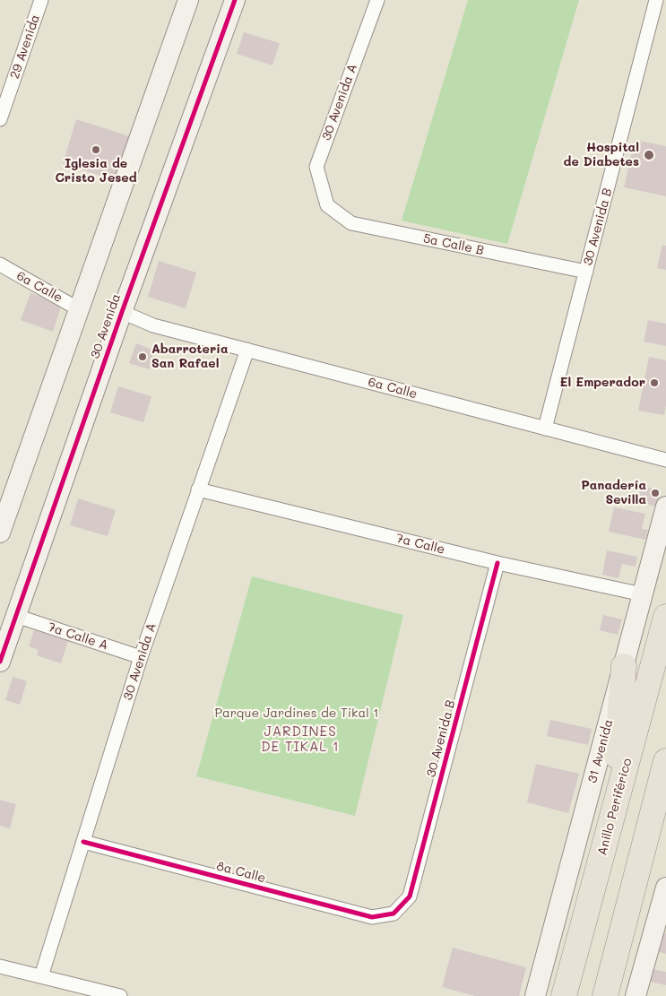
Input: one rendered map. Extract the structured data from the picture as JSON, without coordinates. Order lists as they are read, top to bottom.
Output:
{
  "streets": {
    "highway": ["Anillo Periférico"],
    "street": [
      "29 Avenida",
      "30 Avenida A",
      "30 Avenida B",
      "5a Calle B",
      "6a Calle",
      "30 Avenida",
      "7a Calle",
      "7a Calle A",
      "31 Avenida",
      "8a Calle"
    ]
  },
  "crossings": [
    ["30 Avenida A", "5a Calle B"],
    ["30 Avenida A", "6a Calle"],
    ["30 Avenida A", "7a Calle"],
    ["30 Avenida A", "7a Calle A"],
    ["30 Avenida A", "8a Calle"],
    ["30 Avenida B", "5a Calle B"],
    ["30 Avenida B", "6a Calle"],
    ["30 Avenida B", "7a Calle"],
    ["30 Avenida B", "8a Calle"],
    ["6a Calle", "30 Avenida"],
    ["30 Avenida", "7a Calle A"],
    ["7a Calle", "31 Avenida"]
  ],
  "districts": ["JARDINES DE TIKAL 1"],
  "parks": ["Parque Jardines de Tikal 1"],
  "places": [
    "Iglesia de Cristo Jesed",
    "Hospital de Diabetes",
    "Abarroteria San Rafael",
    "El Emperador",
    "Panadería Sevilla"
  ]
}
